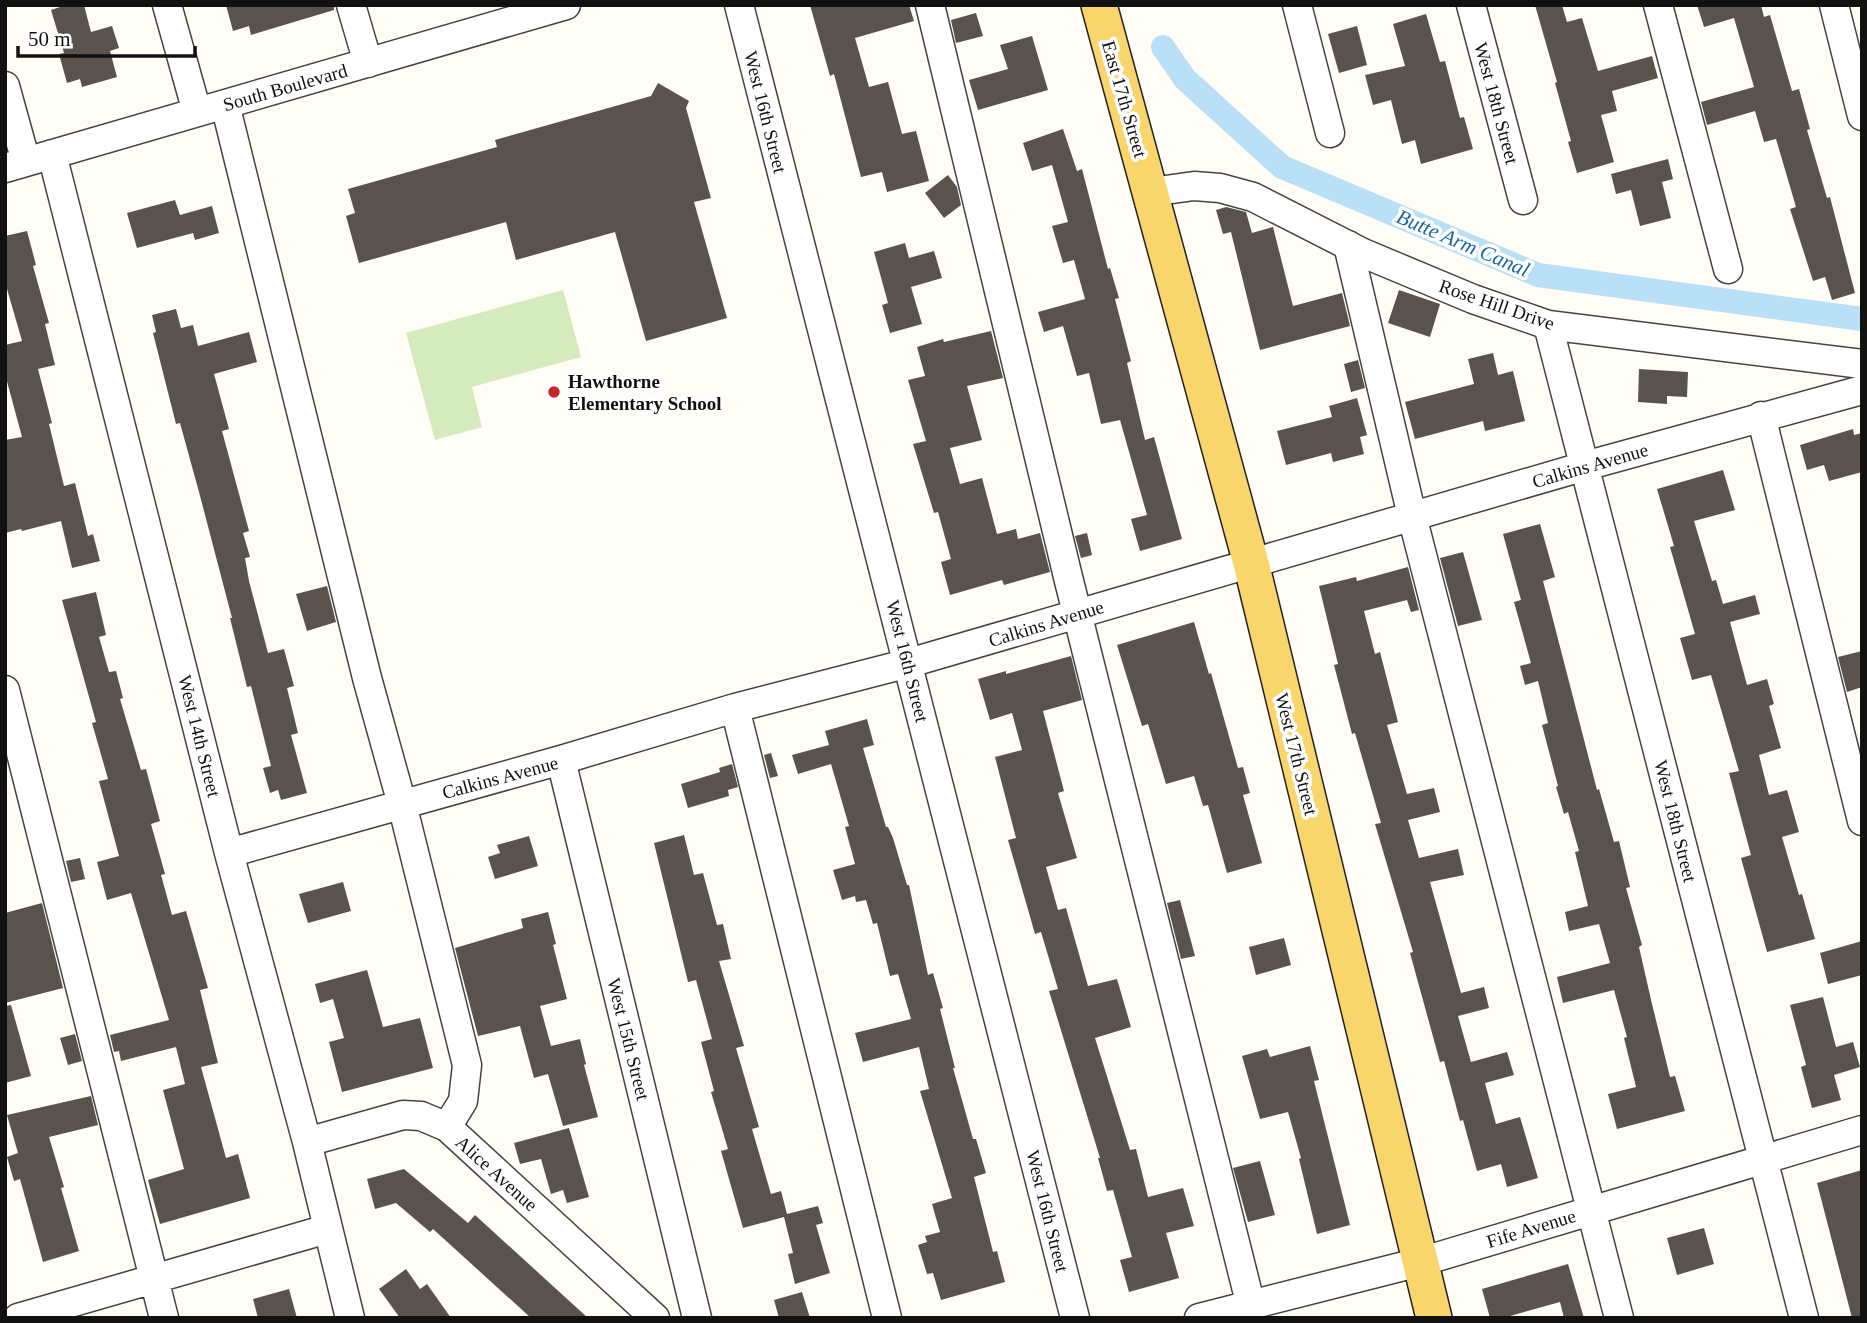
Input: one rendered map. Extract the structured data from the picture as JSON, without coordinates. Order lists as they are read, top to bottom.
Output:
{
  "streets": {
    "main road": ["East 17th Street", "West 17th Street"],
    "street": [
      "South Boulevard",
      "West 18th Street",
      "West 16th Street",
      "Rose Hill Drive",
      "Calkins Avenue",
      "West 14th Street",
      "West 15th Street",
      "Alice Avenue",
      "Fife Avenue"
    ]
  },
  "crossings": [
    ["South Boulevard", "West 14th Street"],
    ["East 17th Street", "Rose Hill Drive"],
    ["East 17th Street", "West 17th Street"],
    ["West 18th Street", "Rose Hill Drive"],
    ["West 18th Street", "Calkins Avenue"],
    ["West 18th Street", "Fife Avenue"],
    ["West 16th Street", "Calkins Avenue"],
    ["Rose Hill Drive", "West 17th Street"],
    ["Calkins Avenue", "West 14th Street"],
    ["Calkins Avenue", "West 17th Street"],
    ["Calkins Avenue", "West 15th Street"],
    ["West 14th Street", "Alice Avenue"],
    ["West 17th Street", "Fife Avenue"]
  ],
  "water": ["Butte Arm Canal"],
  "places": ["Hawthorne Elementary School"],
  "scale_bar": "50 m"
}
